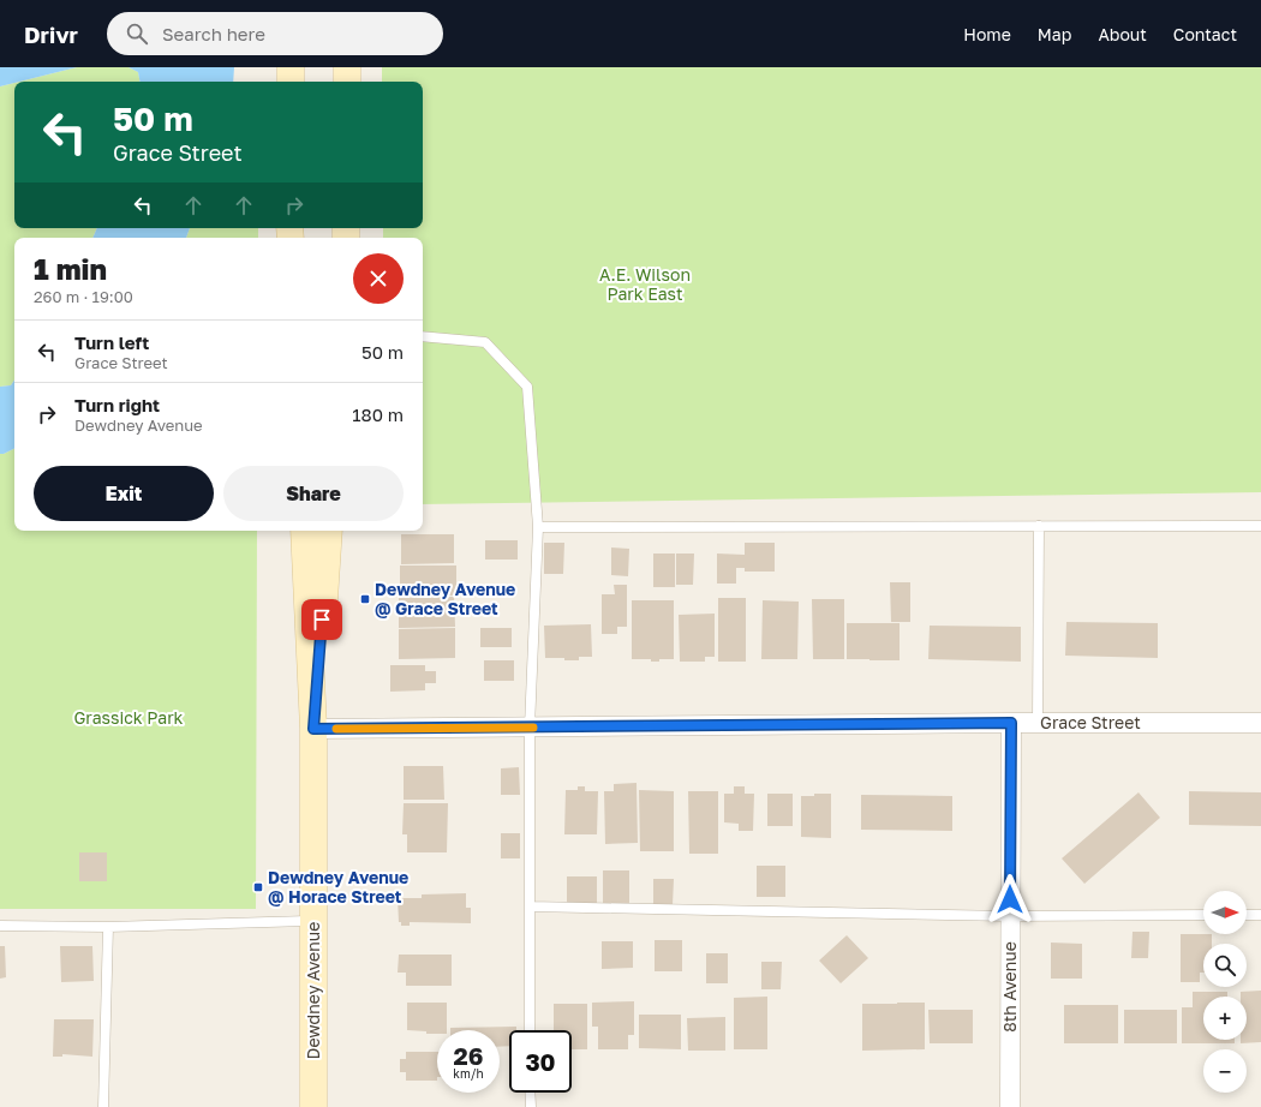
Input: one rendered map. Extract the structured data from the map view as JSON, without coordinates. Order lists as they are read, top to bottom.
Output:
{
  "streets": {
    "main road": ["Dewdney Avenue"],
    "street": ["Grace Street", "8th Avenue"]
  },
  "crossings": [
    ["Grace Street", "8th Avenue"],
    ["Grace Street", "Dewdney Avenue"]
  ],
  "parks": ["A.E. Wilson Park East", "Grassick Park"],
  "places": {
    "transit": ["Dewdney Avenue @ Grace Street", "Dewdney Avenue @ Horace Street"]
  },
  "north": "right",
  "page": {
    "header": "Drivr",
    "search": "Search here",
    "nav": [
      "Home",
      "Map",
      "About",
      "Contact"
    ],
    "turn": ["50 m", "Grace Street"],
    "heading": ["1 min", "260 m · 19:00"],
    "list": [
      {
        "name": "Turn left",
        "note": "Grace Street",
        "value": "50 m"
      },
      {
        "name": "Turn right",
        "note": "Dewdney Avenue",
        "value": "180 m"
      }
    ],
    "buttons": ["Exit", "Share"],
    "map_buttons": ["+", "−"],
    "speed": "26 km/h",
    "limit": "30"
  }
}
